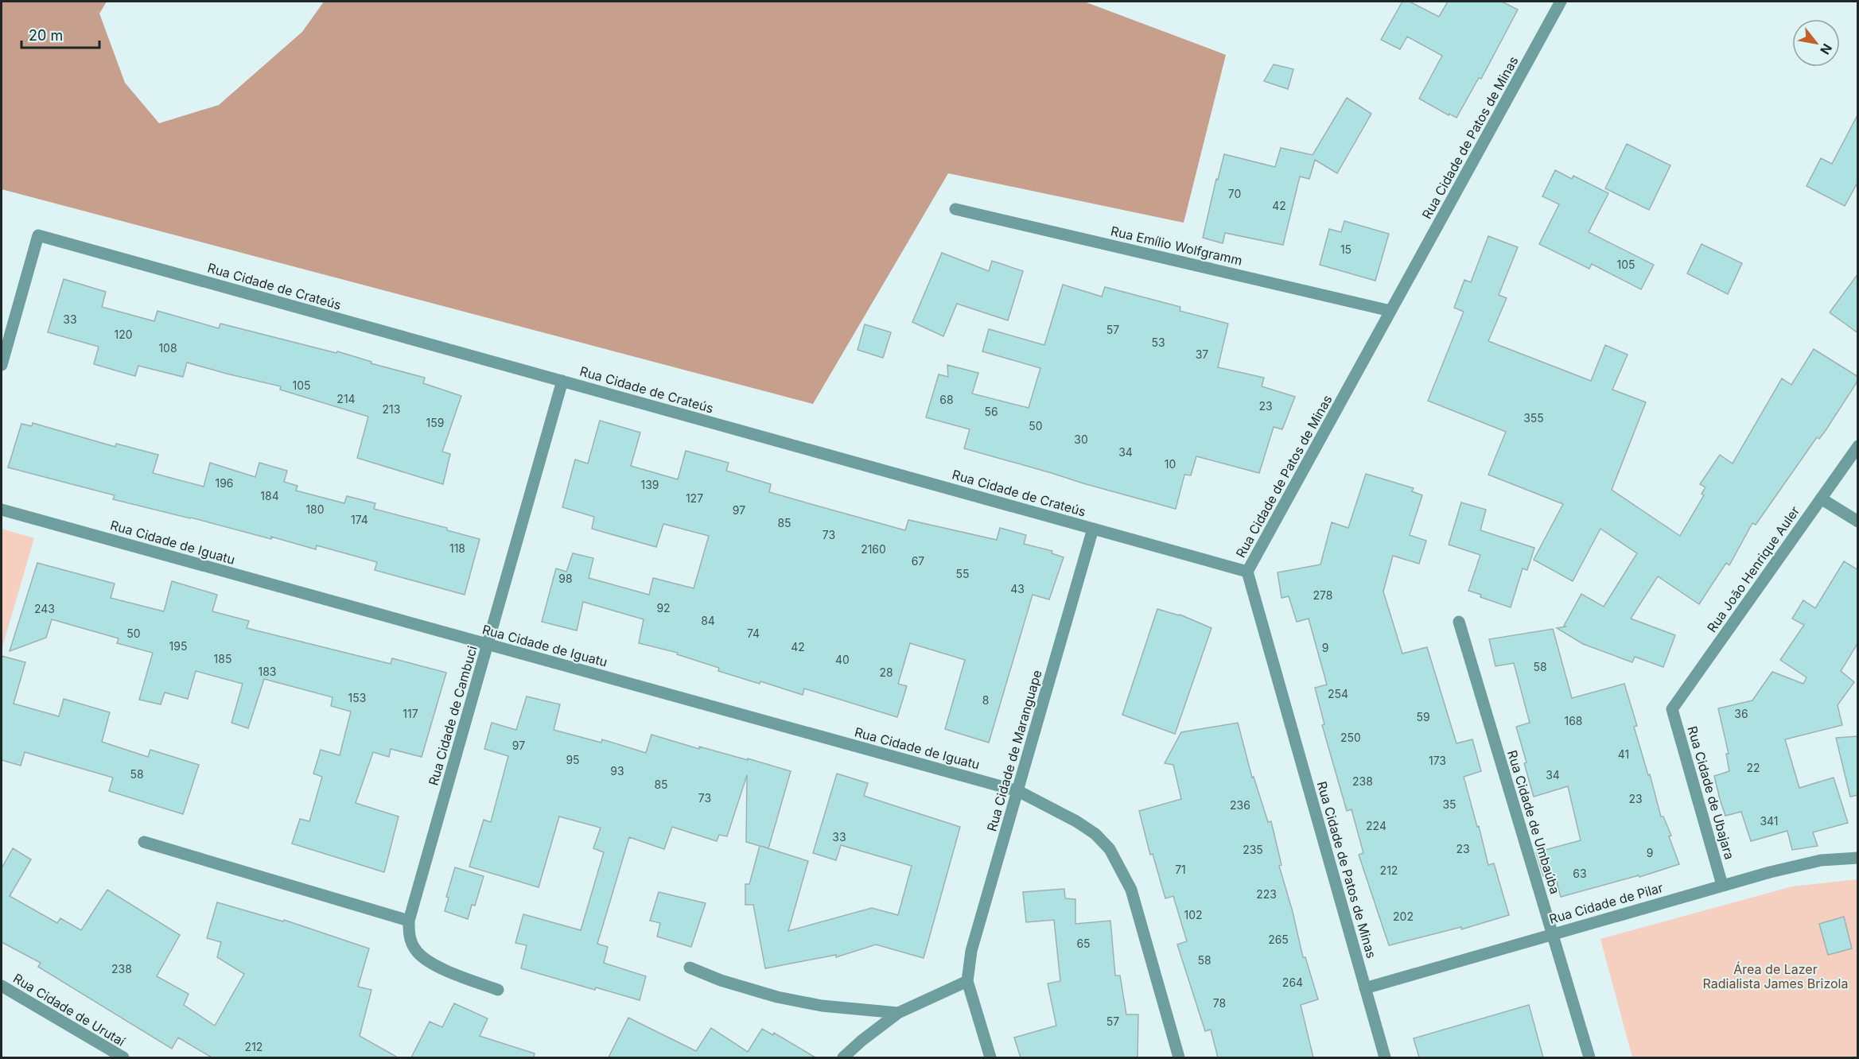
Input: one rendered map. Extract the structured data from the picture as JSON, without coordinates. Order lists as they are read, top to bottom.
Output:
{
  "streets": {
    "street": [
      "Rua Cidade de Patos de Minas",
      "Rua Emílio Wolfgramm",
      "Rua Cidade de Crateús",
      "Rua Cidade de Iguatu",
      "Rua João Henrique Auler",
      "Rua Cidade de Cambuci",
      "Rua Cidade de Maranguape",
      "Rua Cidade de Ubajara",
      "Rua Cidade de Umbaúba",
      "Rua Cidade de Pilar",
      "Rua Cidade de Urutaí"
    ]
  },
  "crossings": [
    ["Rua Cidade de Patos de Minas", "Rua Emílio Wolfgramm"],
    ["Rua Cidade de Patos de Minas", "Rua Cidade de Crateús"],
    ["Rua Cidade de Patos de Minas", "Rua Cidade de Pilar"],
    ["Rua Cidade de Crateús", "Rua Cidade de Cambuci"],
    ["Rua Cidade de Crateús", "Rua Cidade de Maranguape"],
    ["Rua Cidade de Iguatu", "Rua Cidade de Cambuci"],
    ["Rua Cidade de Iguatu", "Rua Cidade de Maranguape"],
    ["Rua João Henrique Auler", "Rua Cidade de Ubajara"],
    ["Rua Cidade de Ubajara", "Rua Cidade de Pilar"],
    ["Rua Cidade de Umbaúba", "Rua Cidade de Pilar"]
  ],
  "parks": ["Área de Lazer Radialista James Brizola"],
  "house_numbers": [
    "70",
    "42",
    "15",
    "105",
    "33",
    "57",
    "120",
    "53",
    "108",
    "37",
    "105",
    "214",
    "68",
    "23",
    "213",
    "56",
    "355",
    "159",
    "50",
    "30",
    "34",
    "10",
    "196",
    "139",
    "184",
    "127",
    "180",
    "97",
    "174",
    "85",
    "73",
    "118",
    "2160",
    "67",
    "55",
    "98",
    "43",
    "278",
    "92",
    "243",
    "84",
    "50",
    "74",
    "195",
    "42",
    "9",
    "185",
    "40",
    "58",
    "183",
    "28",
    "254",
    "153",
    "8",
    "117",
    "36",
    "59",
    "168",
    "250",
    "97",
    "41",
    "95",
    "173",
    "22",
    "93",
    "58",
    "34",
    "238",
    "85",
    "73",
    "23",
    "35",
    "236",
    "341",
    "224",
    "33",
    "23",
    "235",
    "9",
    "71",
    "212",
    "63",
    "223",
    "102",
    "202",
    "265",
    "65",
    "58",
    "238",
    "264",
    "78",
    "57",
    "212"
  ],
  "scale_bar": "20 m",
  "north": "bottom right"
}
